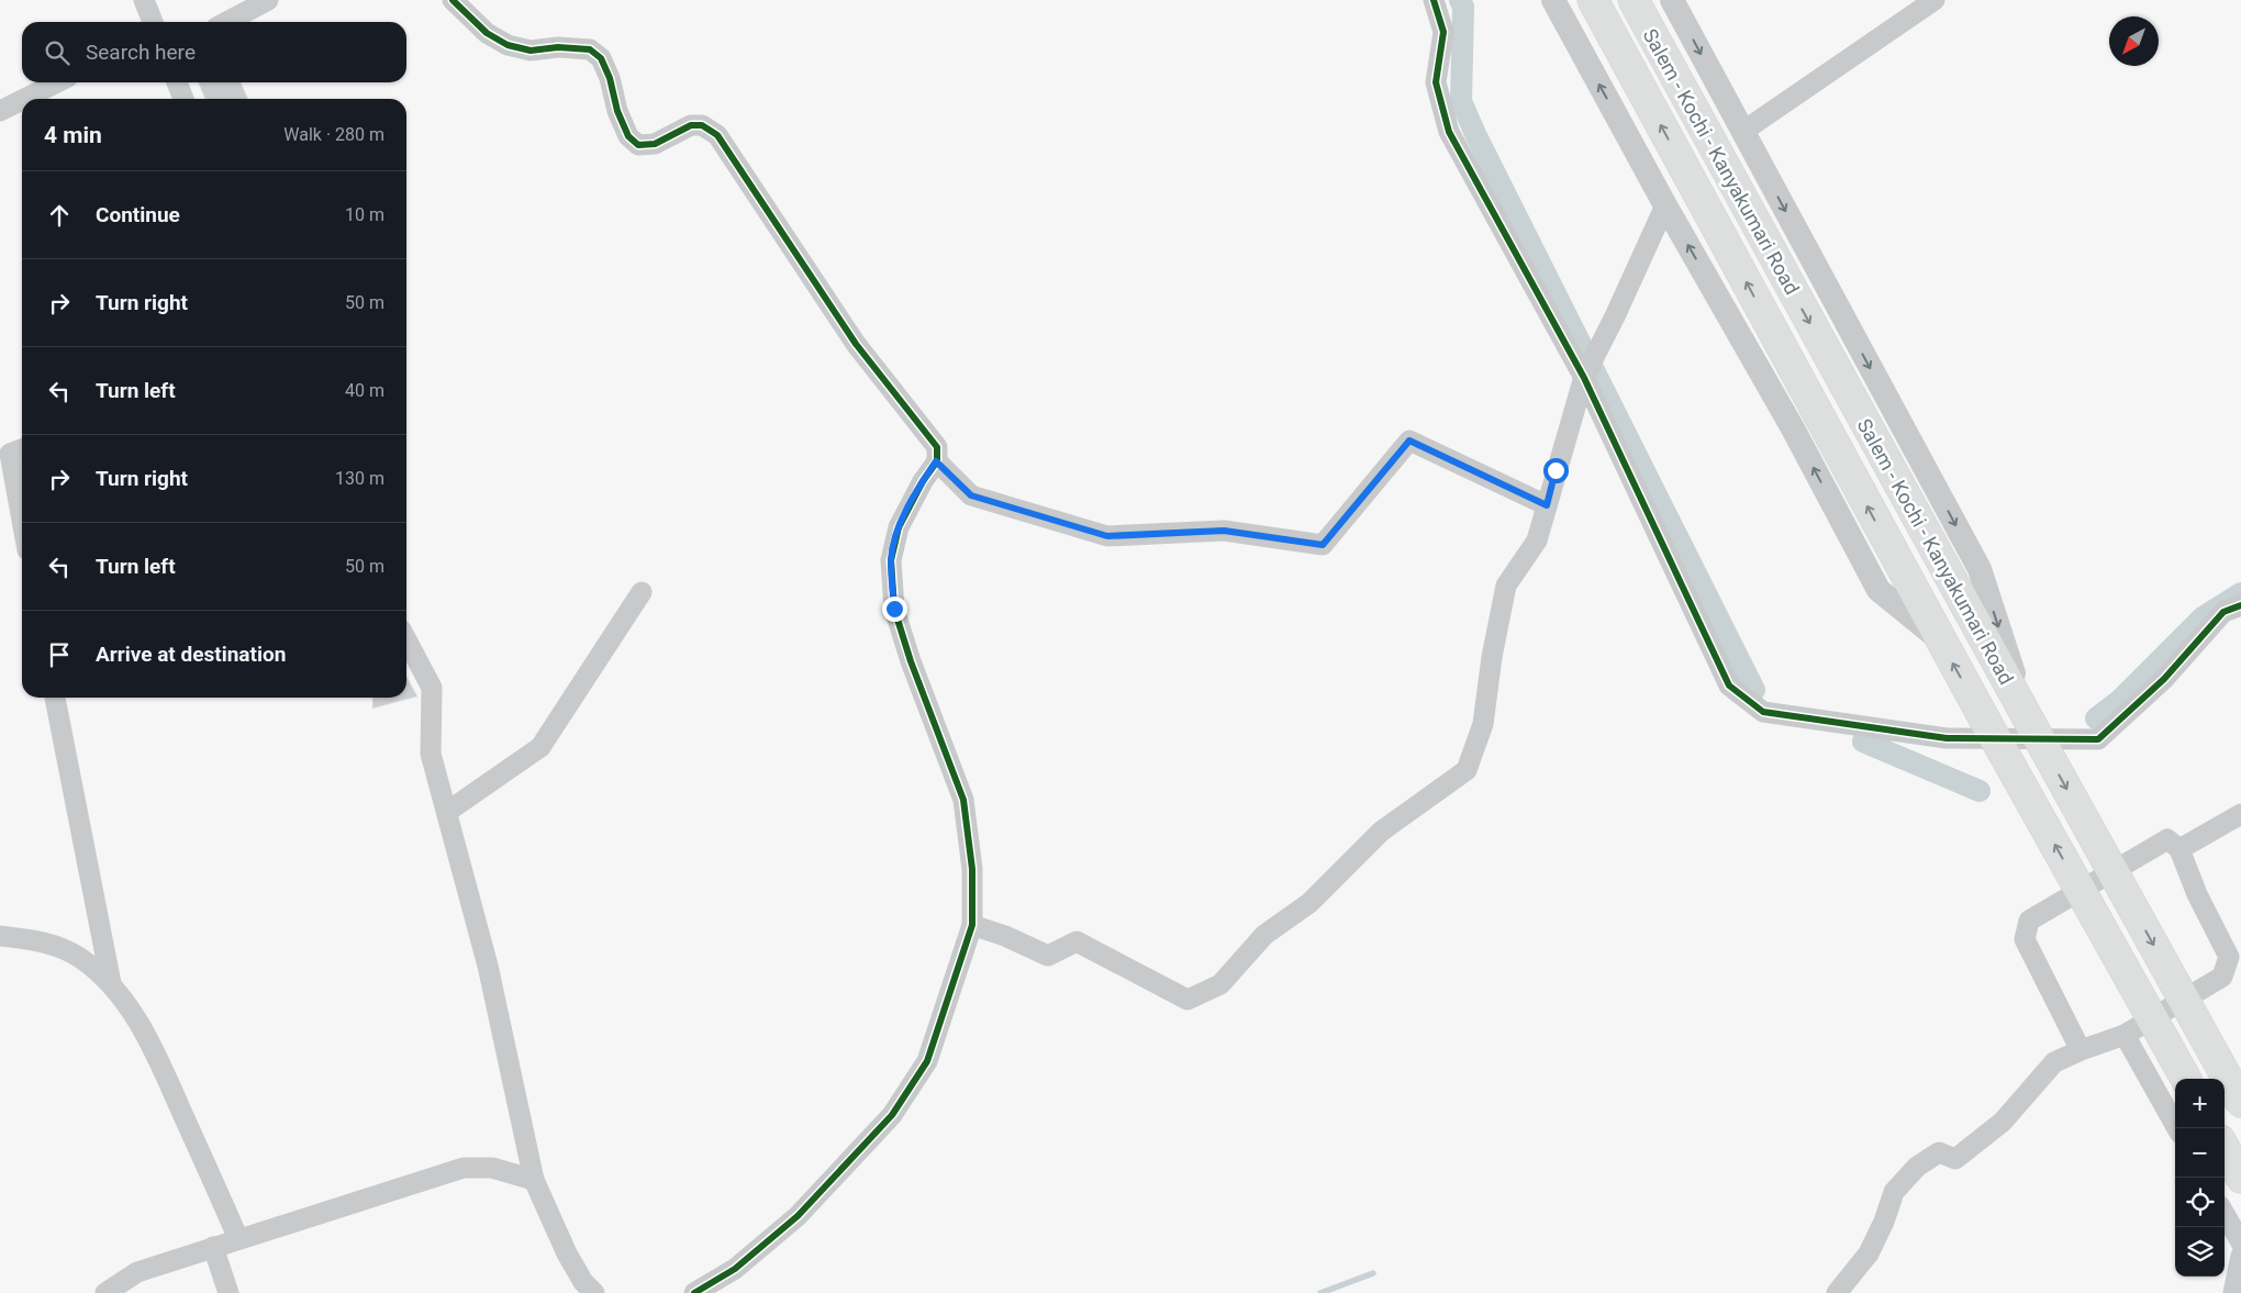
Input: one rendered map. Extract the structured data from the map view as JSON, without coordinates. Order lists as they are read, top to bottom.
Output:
{
  "streets": {
    "highway": ["Salem - Kochi - Kanyakumari Road"]
  },
  "north": "bottom left",
  "page": {
    "search": "Search here",
    "heading": ["4 min", "Walk · 280 m"],
    "list": [
      ["Continue", "10 m"],
      ["Turn right", "50 m"],
      ["Turn left", "40 m"],
      ["Turn right", "130 m"],
      ["Turn left", "50 m"],
      "Arrive at destination"
    ],
    "map_buttons": ["+", "−"]
  }
}
